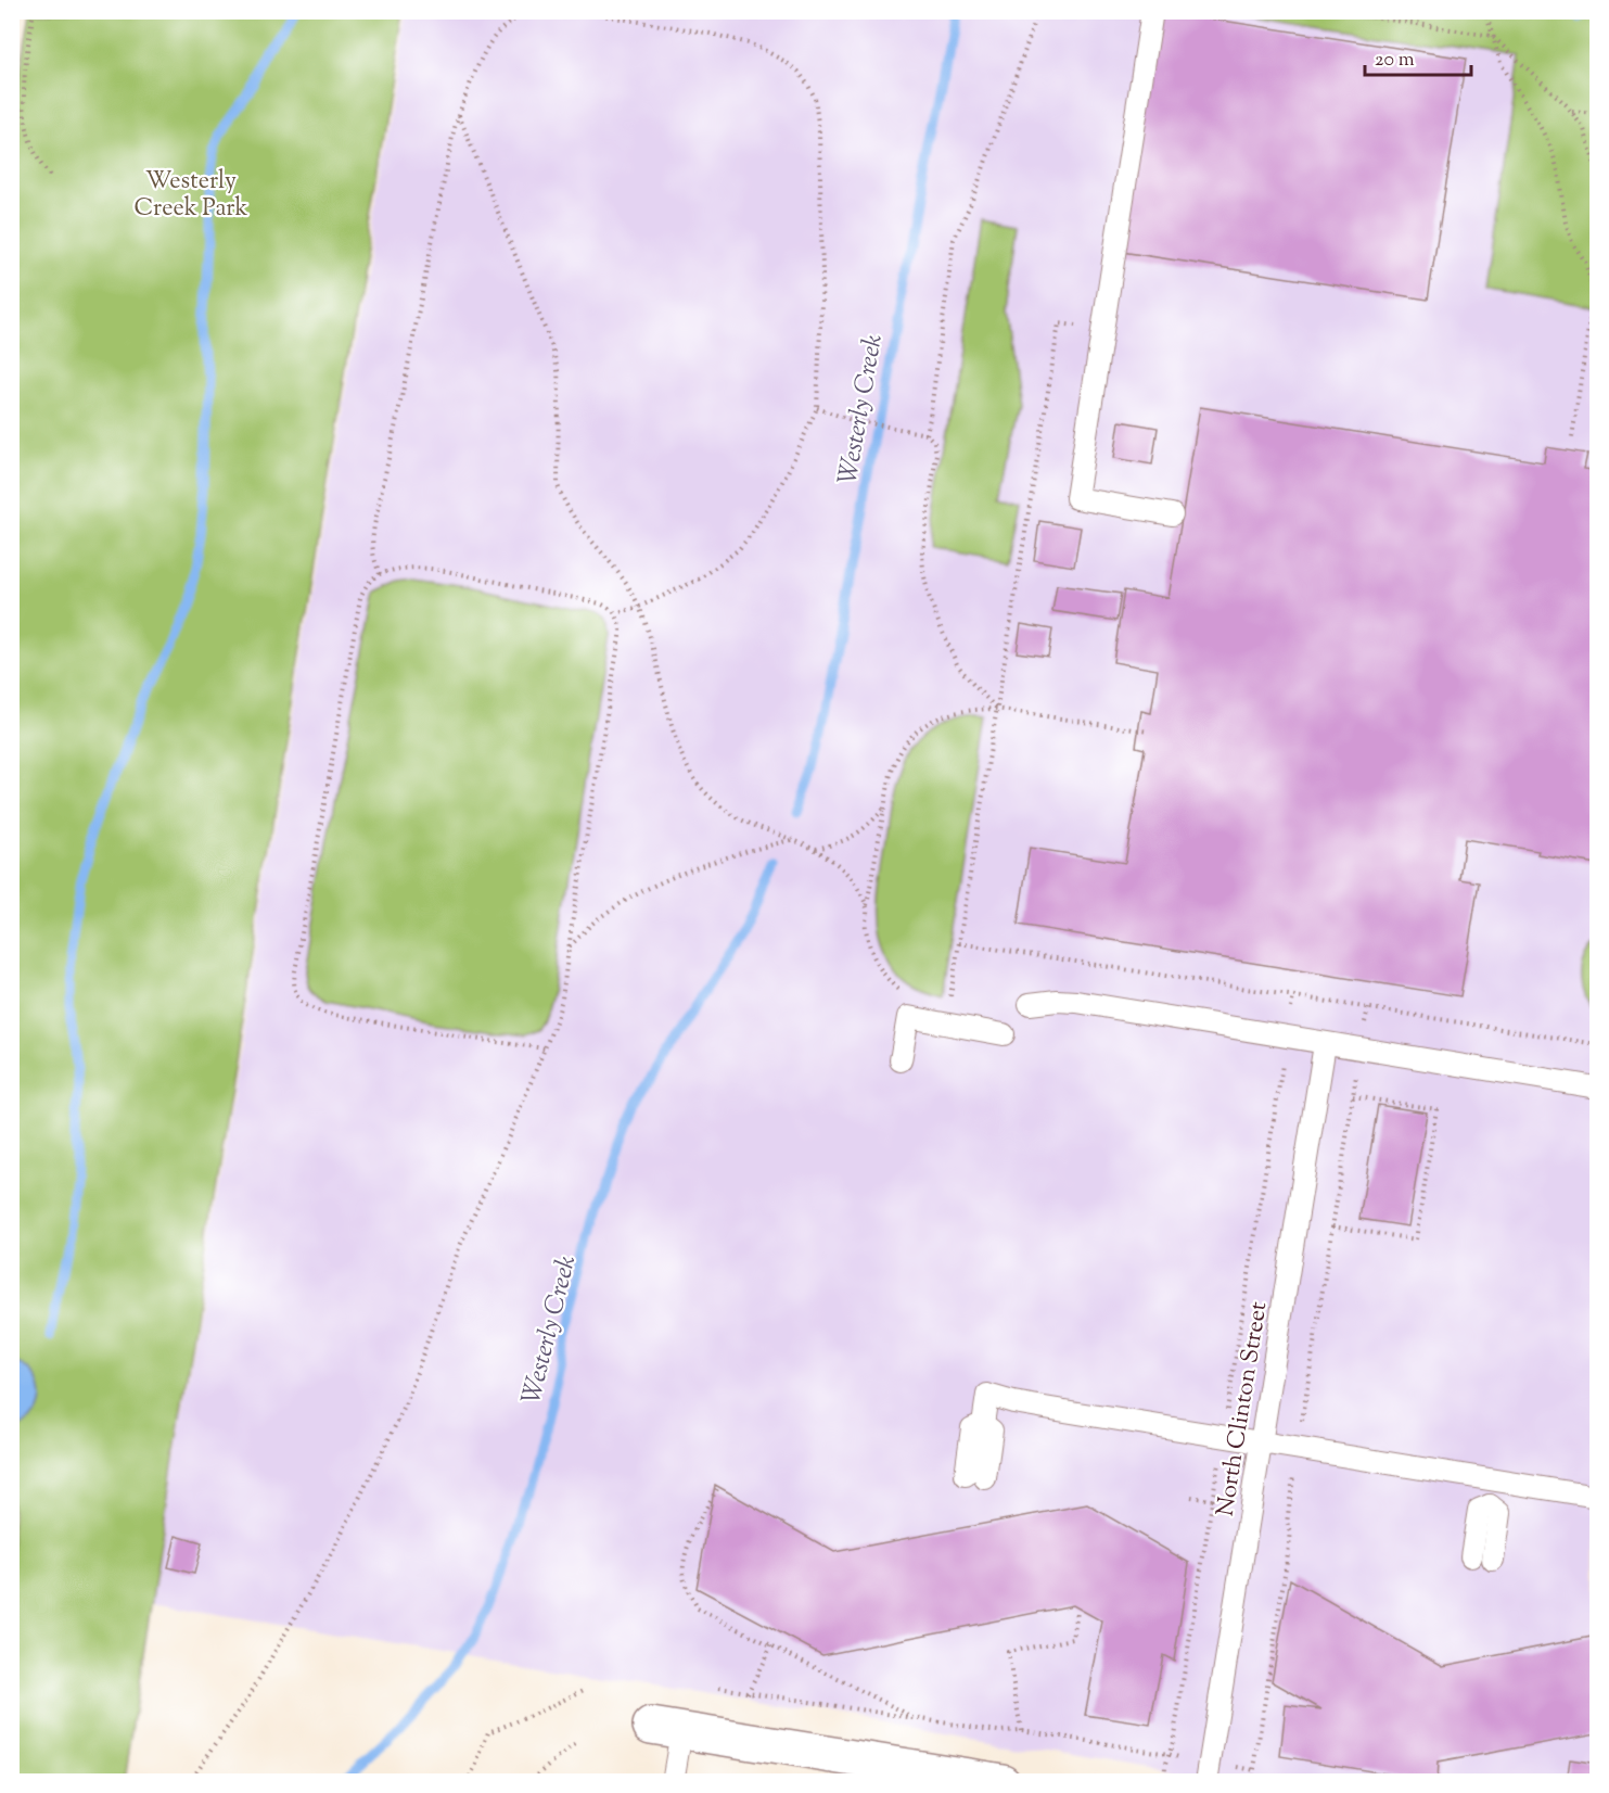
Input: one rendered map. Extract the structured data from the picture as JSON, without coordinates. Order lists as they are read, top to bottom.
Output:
{
  "streets": {
    "lane": ["North Clinton Street"]
  },
  "water": ["Westerly Creek"],
  "parks": ["Westerly Creek Park"],
  "scale_bar": "20 m"
}
